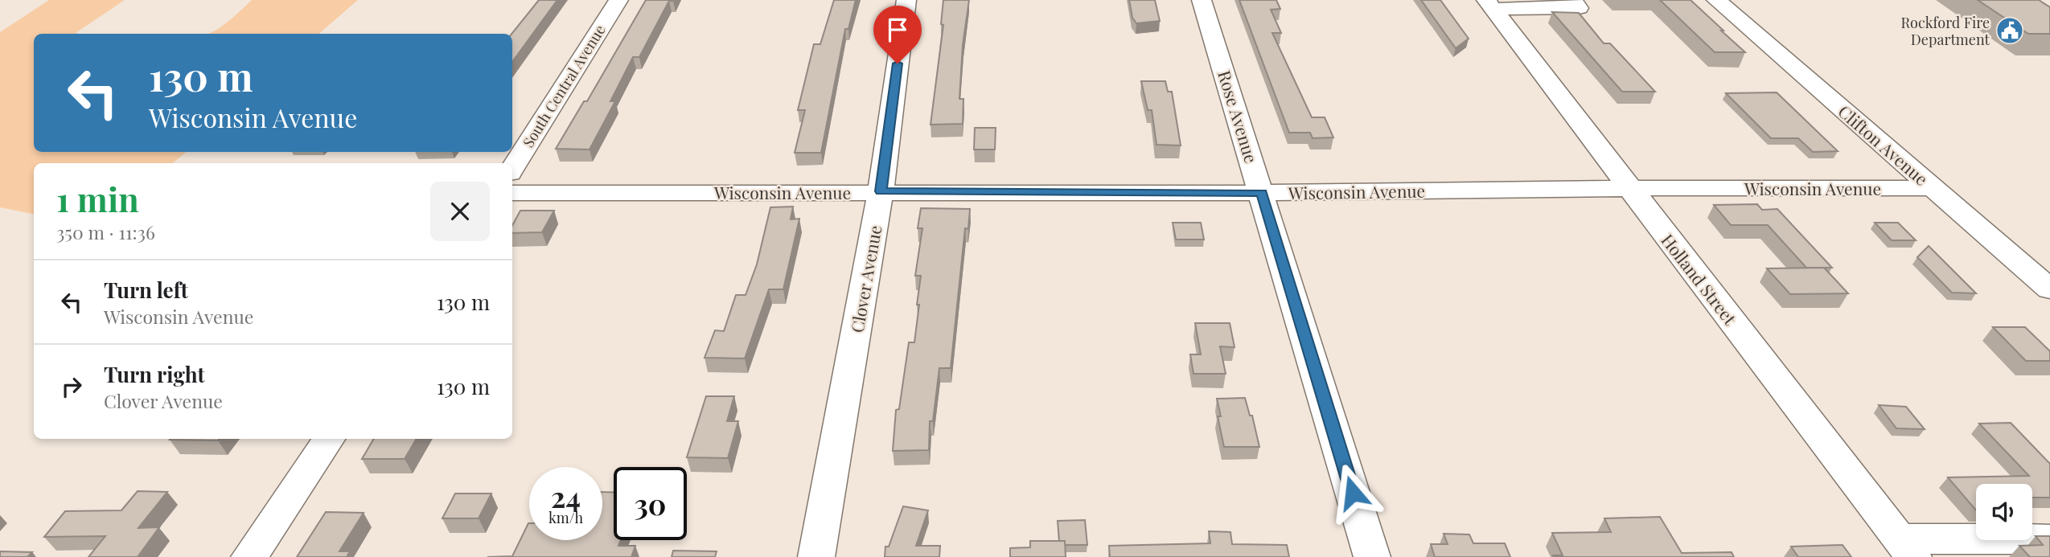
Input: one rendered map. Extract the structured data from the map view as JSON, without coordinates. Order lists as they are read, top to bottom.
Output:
{
  "streets": {
    "street": [
      "South Central Avenue",
      "Rose Avenue",
      "Clifton Avenue",
      "Wisconsin Avenue",
      "Clover Avenue",
      "Holland Street"
    ]
  },
  "crossings": [
    ["Rose Avenue", "Wisconsin Avenue"],
    ["Clifton Avenue", "Wisconsin Avenue"],
    ["Wisconsin Avenue", "Clover Avenue"],
    ["Wisconsin Avenue", "Holland Street"]
  ],
  "places": {
    "public building": ["Rockford Fire Department"]
  },
  "page": {
    "turn": ["130 m", "Wisconsin Avenue"],
    "heading": ["1 min", "350 m · 11:36"],
    "list": [
      {
        "name": "Turn left",
        "note": "Wisconsin Avenue",
        "value": "130 m"
      },
      {
        "name": "Turn right",
        "note": "Clover Avenue",
        "value": "130 m"
      }
    ],
    "speed": "24 km/h",
    "limit": "30"
  }
}
